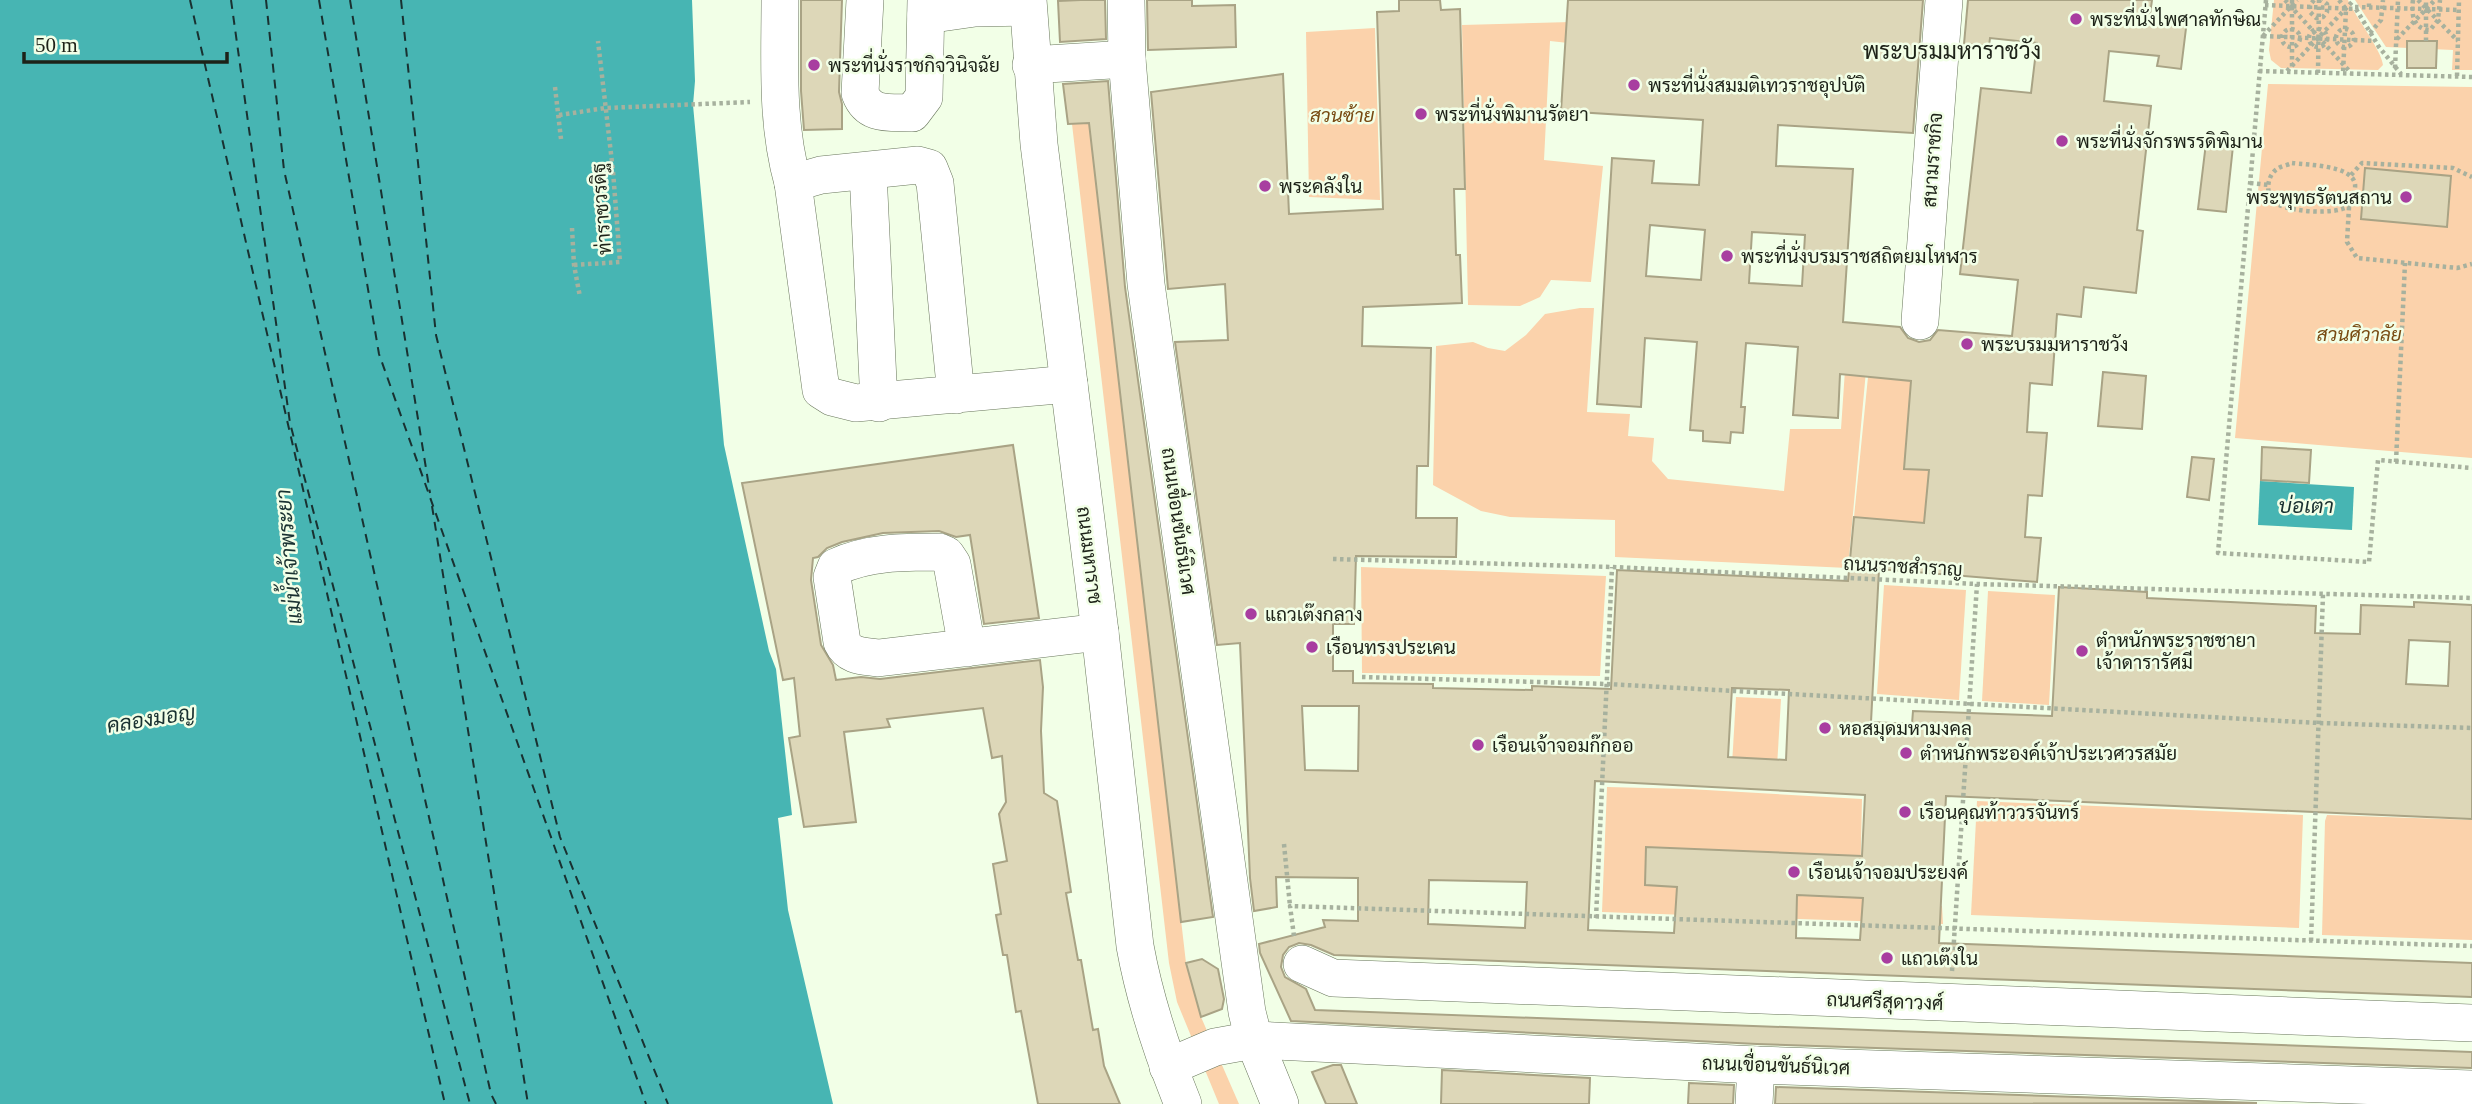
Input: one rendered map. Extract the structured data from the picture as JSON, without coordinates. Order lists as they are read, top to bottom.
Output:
{
  "streets": {
    "street": [
      "สนามราชกิจ",
      "ถนนเขื่อนขันธ์นิเวศ",
      "ถนนมหาราช",
      "ถนนศรีสุดาวงศ์"
    ],
    "path": ["ท่าราชวรดิฐ", "ถนนราชสำราญ"]
  },
  "districts": ["พระบรมมหาราชวัง"],
  "water": ["บ่อเตา", "แม่น้ำเจ้าพระยา", "คลองมอญ"],
  "parks": ["สวนซ้าย", "สวนศิวาลัย"],
  "places": [
    "พระที่นั่งไพศาลทักษิณ",
    "พระที่นั่งราชกิจวินิจฉัย",
    "พระที่นั่งสมมติเทวราชอุปบัติ",
    "พระที่นั่งพิมานรัตยา",
    "พระที่นั่งจักรพรรดิพิมาน",
    "พระคลังใน",
    "พระพุทธรัตนสถาน",
    "พระที่นั่งบรมราชสถิตยมโหฬาร",
    "พระบรมมหาราชวัง",
    "แถวเต๊งกลาง",
    "เรือนทรงประเคน",
    "ตำหนักพระราชชายา เจ้าดารารัศมี",
    "หอสมุดมหามงคล",
    "เรือนเจ้าจอมก๊กออ",
    "ตำหนักพระองค์เจ้าประเวศวรสมัย",
    "เรือนคุณท้าววรจันทร์",
    "เรือนเจ้าจอมประยงค์",
    "แถวเต๊งใน"
  ],
  "scale_bar": "50 m"
}
